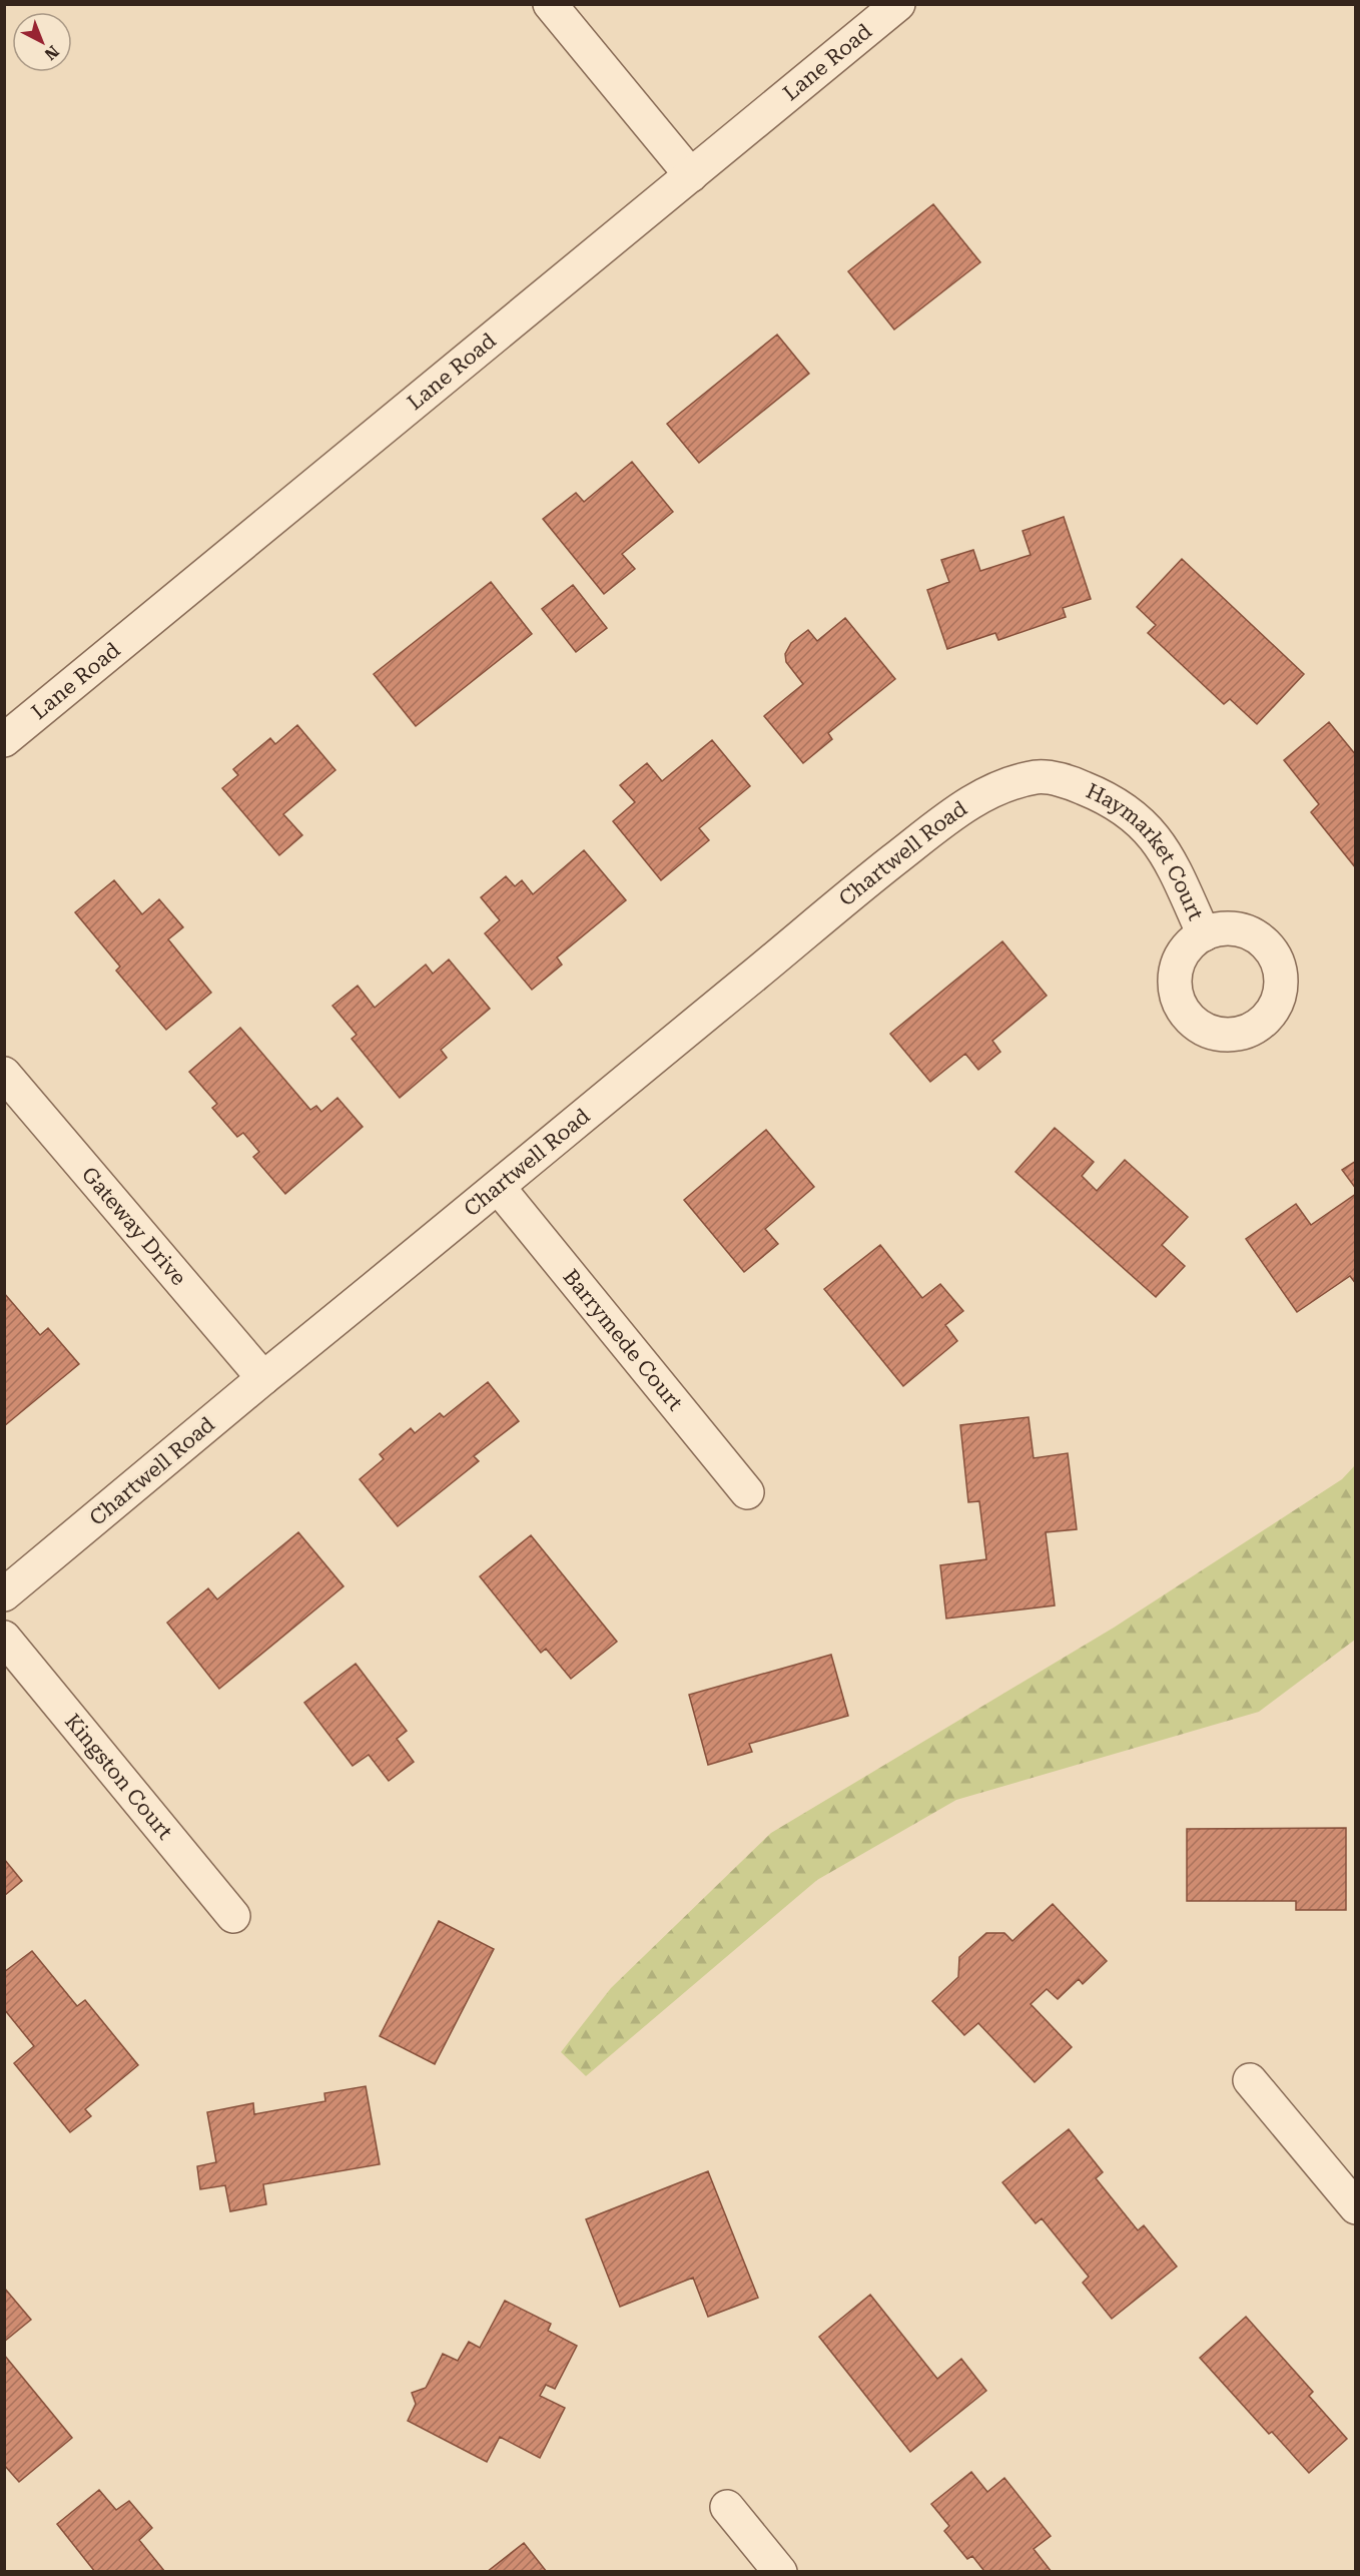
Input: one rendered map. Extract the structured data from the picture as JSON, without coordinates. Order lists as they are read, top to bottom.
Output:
{
  "streets": {
    "street": [
      "Lane Road",
      "Chartwell Road",
      "Haymarket Court",
      "Gateway Drive",
      "Barrymede Court",
      "Kingston Court"
    ]
  },
  "crossings": [
    ["Chartwell Road", "Haymarket Court"],
    ["Chartwell Road", "Gateway Drive"],
    ["Chartwell Road", "Barrymede Court"]
  ],
  "north": "bottom right"
}
